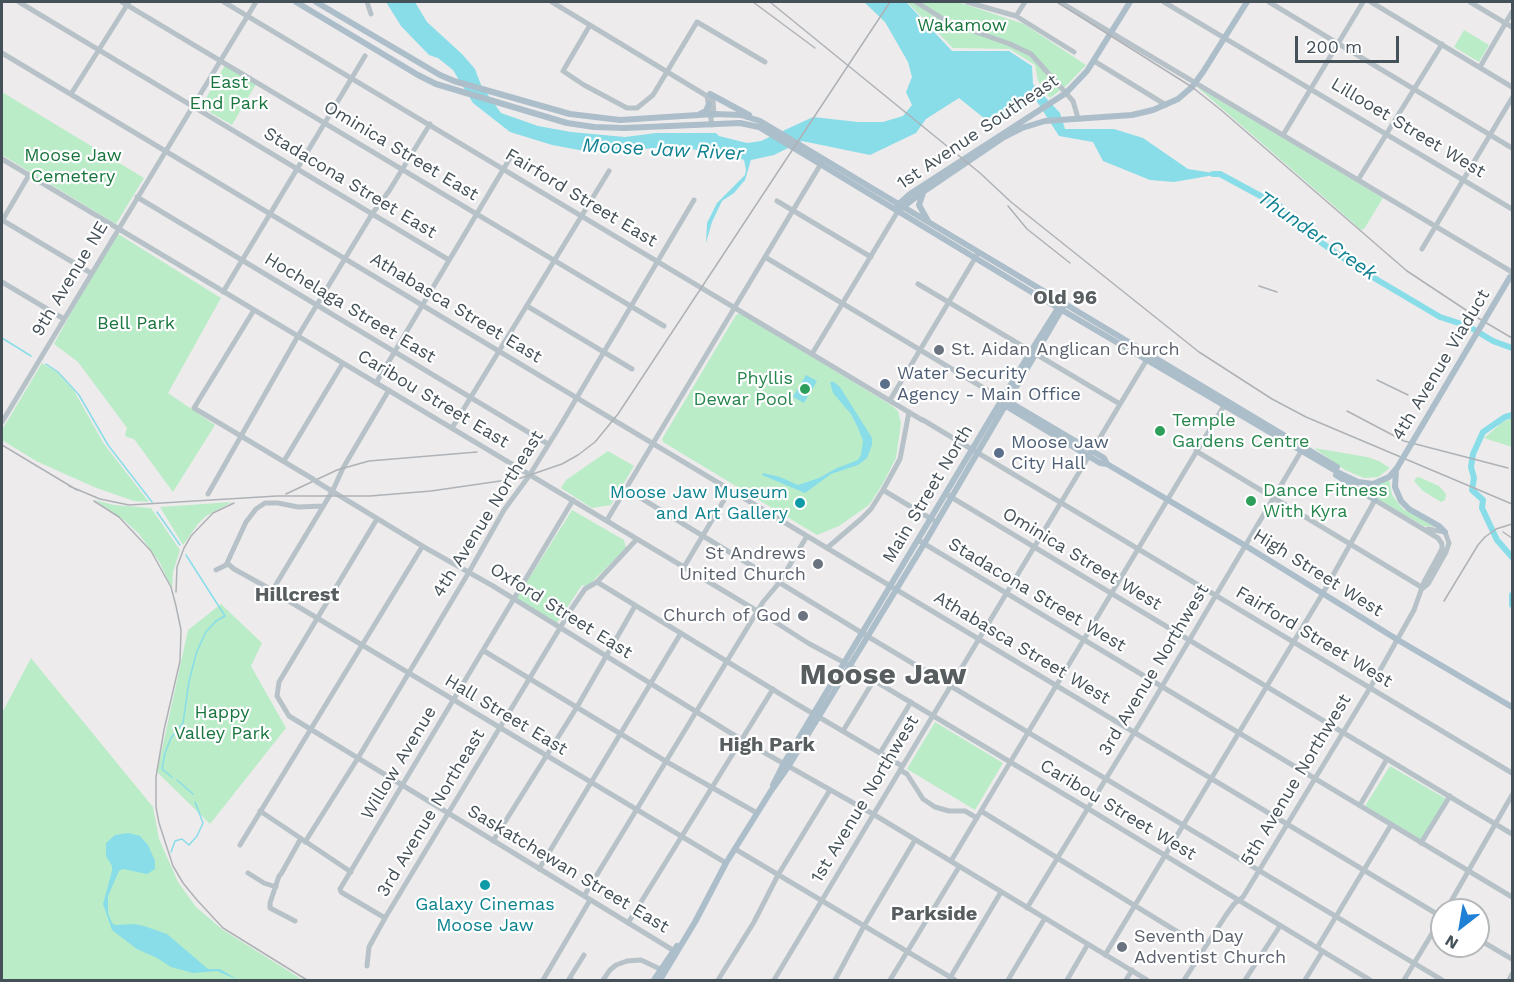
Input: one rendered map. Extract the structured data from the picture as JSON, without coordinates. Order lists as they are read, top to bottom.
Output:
{
  "streets": {
    "main road": [
      "1st Avenue Southeast",
      "4th Avenue Viaduct",
      "Main Street North",
      "High Street West"
    ],
    "street": [
      "Lillooet Street West",
      "Ominica Street East",
      "Stadacona Street East",
      "Fairford Street East",
      "9th Avenue NE",
      "Hochelaga Street East",
      "Athabasca Street East",
      "Caribou Street East",
      "4th Avenue Northeast",
      "Ominica Street West",
      "Stadacona Street West",
      "Oxford Street East",
      "Fairford Street West",
      "Athabasca Street West",
      "3rd Avenue Northwest",
      "Hall Street East",
      "Willow Avenue",
      "5th Avenue Northwest",
      "1st Avenue Northwest",
      "Caribou Street West",
      "3rd Avenue Northeast",
      "Saskatchewan Street East"
    ]
  },
  "crossings": [
    ["Lillooet Street West", "1st Avenue Southeast"],
    ["Ominica Street East", "9th Avenue NE"],
    ["Ominica Street East", "4th Avenue Northeast"],
    ["Stadacona Street East", "9th Avenue NE"],
    ["Fairford Street East", "9th Avenue NE"],
    ["Fairford Street East", "Main Street North"],
    ["Fairford Street East", "4th Avenue Northeast"],
    ["Fairford Street East", "Fairford Street West"],
    ["9th Avenue NE", "Hochelaga Street East"],
    ["9th Avenue NE", "Athabasca Street East"],
    ["9th Avenue NE", "Caribou Street East"],
    ["Hochelaga Street East", "4th Avenue Northeast"],
    ["Athabasca Street East", "Main Street North"],
    ["Athabasca Street East", "4th Avenue Northeast"],
    ["Athabasca Street East", "Athabasca Street West"],
    ["Caribou Street East", "Main Street North"],
    ["Caribou Street East", "4th Avenue Northeast"],
    ["Caribou Street East", "Oxford Street East"],
    ["Caribou Street East", "Willow Avenue"],
    ["Caribou Street East", "Caribou Street West"],
    ["Caribou Street East", "3rd Avenue Northeast"],
    ["Main Street North", "Ominica Street West"],
    ["Main Street North", "High Street West"],
    ["Main Street North", "Stadacona Street West"],
    ["Main Street North", "Oxford Street East"],
    ["Main Street North", "Fairford Street West"],
    ["Main Street North", "Athabasca Street West"],
    ["Main Street North", "Hall Street East"],
    ["Main Street North", "Caribou Street West"],
    ["Main Street North", "Saskatchewan Street East"],
    ["4th Avenue Northeast", "Oxford Street East"],
    ["4th Avenue Northeast", "Hall Street East"],
    ["4th Avenue Northeast", "Saskatchewan Street East"],
    ["Ominica Street West", "3rd Avenue Northwest"],
    ["Ominica Street West", "5th Avenue Northwest"],
    ["Ominica Street West", "1st Avenue Northwest"],
    ["High Street West", "3rd Avenue Northwest"],
    ["High Street West", "5th Avenue Northwest"],
    ["High Street West", "1st Avenue Northwest"],
    ["Stadacona Street West", "3rd Avenue Northwest"],
    ["Stadacona Street West", "5th Avenue Northwest"],
    ["Stadacona Street West", "1st Avenue Northwest"],
    ["Oxford Street East", "3rd Avenue Northwest"],
    ["Oxford Street East", "Willow Avenue"],
    ["Oxford Street East", "1st Avenue Northwest"],
    ["Oxford Street East", "3rd Avenue Northeast"],
    ["Fairford Street West", "3rd Avenue Northwest"],
    ["Fairford Street West", "5th Avenue Northwest"],
    ["Fairford Street West", "1st Avenue Northwest"],
    ["Athabasca Street West", "3rd Avenue Northwest"],
    ["Athabasca Street West", "5th Avenue Northwest"],
    ["Athabasca Street West", "1st Avenue Northwest"],
    ["3rd Avenue Northwest", "Caribou Street West"],
    ["Hall Street East", "Willow Avenue"],
    ["Hall Street East", "3rd Avenue Northeast"],
    ["Hall Street East", "Saskatchewan Street East"],
    ["Willow Avenue", "3rd Avenue Northeast"],
    ["Willow Avenue", "Saskatchewan Street East"],
    ["5th Avenue Northwest", "Caribou Street West"],
    ["1st Avenue Northwest", "Caribou Street West"],
    ["3rd Avenue Northeast", "Saskatchewan Street East"]
  ],
  "districts": [
    "Old 96",
    "Hillcrest",
    "Moose Jaw",
    "High Park",
    "Parkside"
  ],
  "water": ["Moose Jaw River", "Thunder Creek"],
  "parks": [
    "Wakamow",
    "East End Park",
    "Moose Jaw Cemetery",
    "Bell Park",
    "Happy Valley Park"
  ],
  "places": [
    "St. Aidan Anglican Church",
    "Water Security Agency - Main Office",
    "Phyllis Dewar Pool",
    "Temple Gardens Centre",
    "Moose Jaw City Hall",
    "Dance Fitness With Kyra",
    "Moose Jaw Museum and Art Gallery",
    "St Andrews United Church",
    "Church of God",
    "Galaxy Cinemas Moose Jaw",
    "Seventh Day Adventist Church"
  ],
  "scale_bar": "200 m",
  "north": "bottom left"
}
